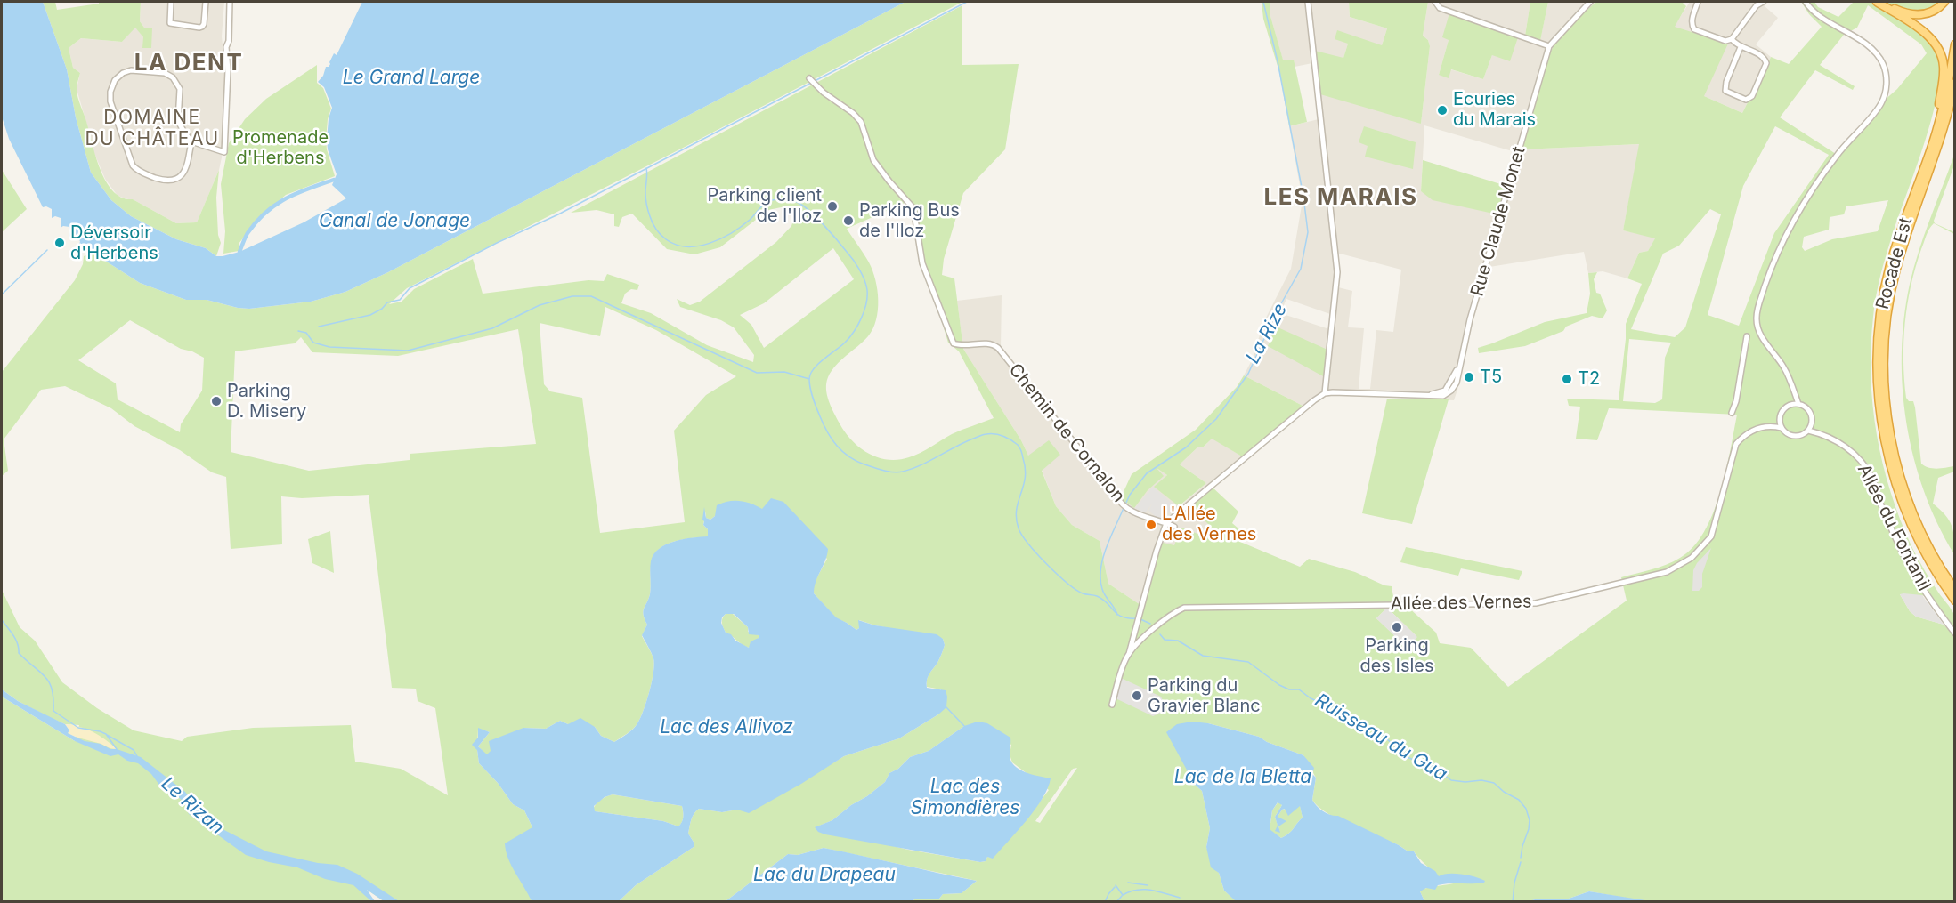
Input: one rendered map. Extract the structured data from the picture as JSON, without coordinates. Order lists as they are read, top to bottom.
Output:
{
  "streets": {
    "highway": ["Rocade Est"],
    "street": [
      "Rue Claude Monet",
      "Chemin de Cornalon",
      "Allée du Fontanil",
      "Allée des Vernes"
    ]
  },
  "crossings": [
    ["Allée du Fontanil", "Allée des Vernes"]
  ],
  "districts": ["LA DENT", "DOMAINE DU CHÂTEAU", "LES MARAIS"],
  "water": [
    "Le Grand Large",
    "Canal de Jonage",
    "La Rize",
    "Lac des Allivoz",
    "Ruisseau du Gua",
    "Lac de la Bletta",
    "Lac des Simondières",
    "Le Rizan",
    "Lac du Drapeau"
  ],
  "parks": ["Promenade d'Herbens"],
  "places": [
    "Ecuries du Marais",
    "Parking client de l'Iloz",
    "Parking Bus de l'Iloz",
    "Déversoir d'Herbens",
    "T5",
    "T2",
    "Parking D. Misery",
    "L'Allée des Vernes",
    "Parking des Isles",
    "Parking du Gravier Blanc"
  ]
}
